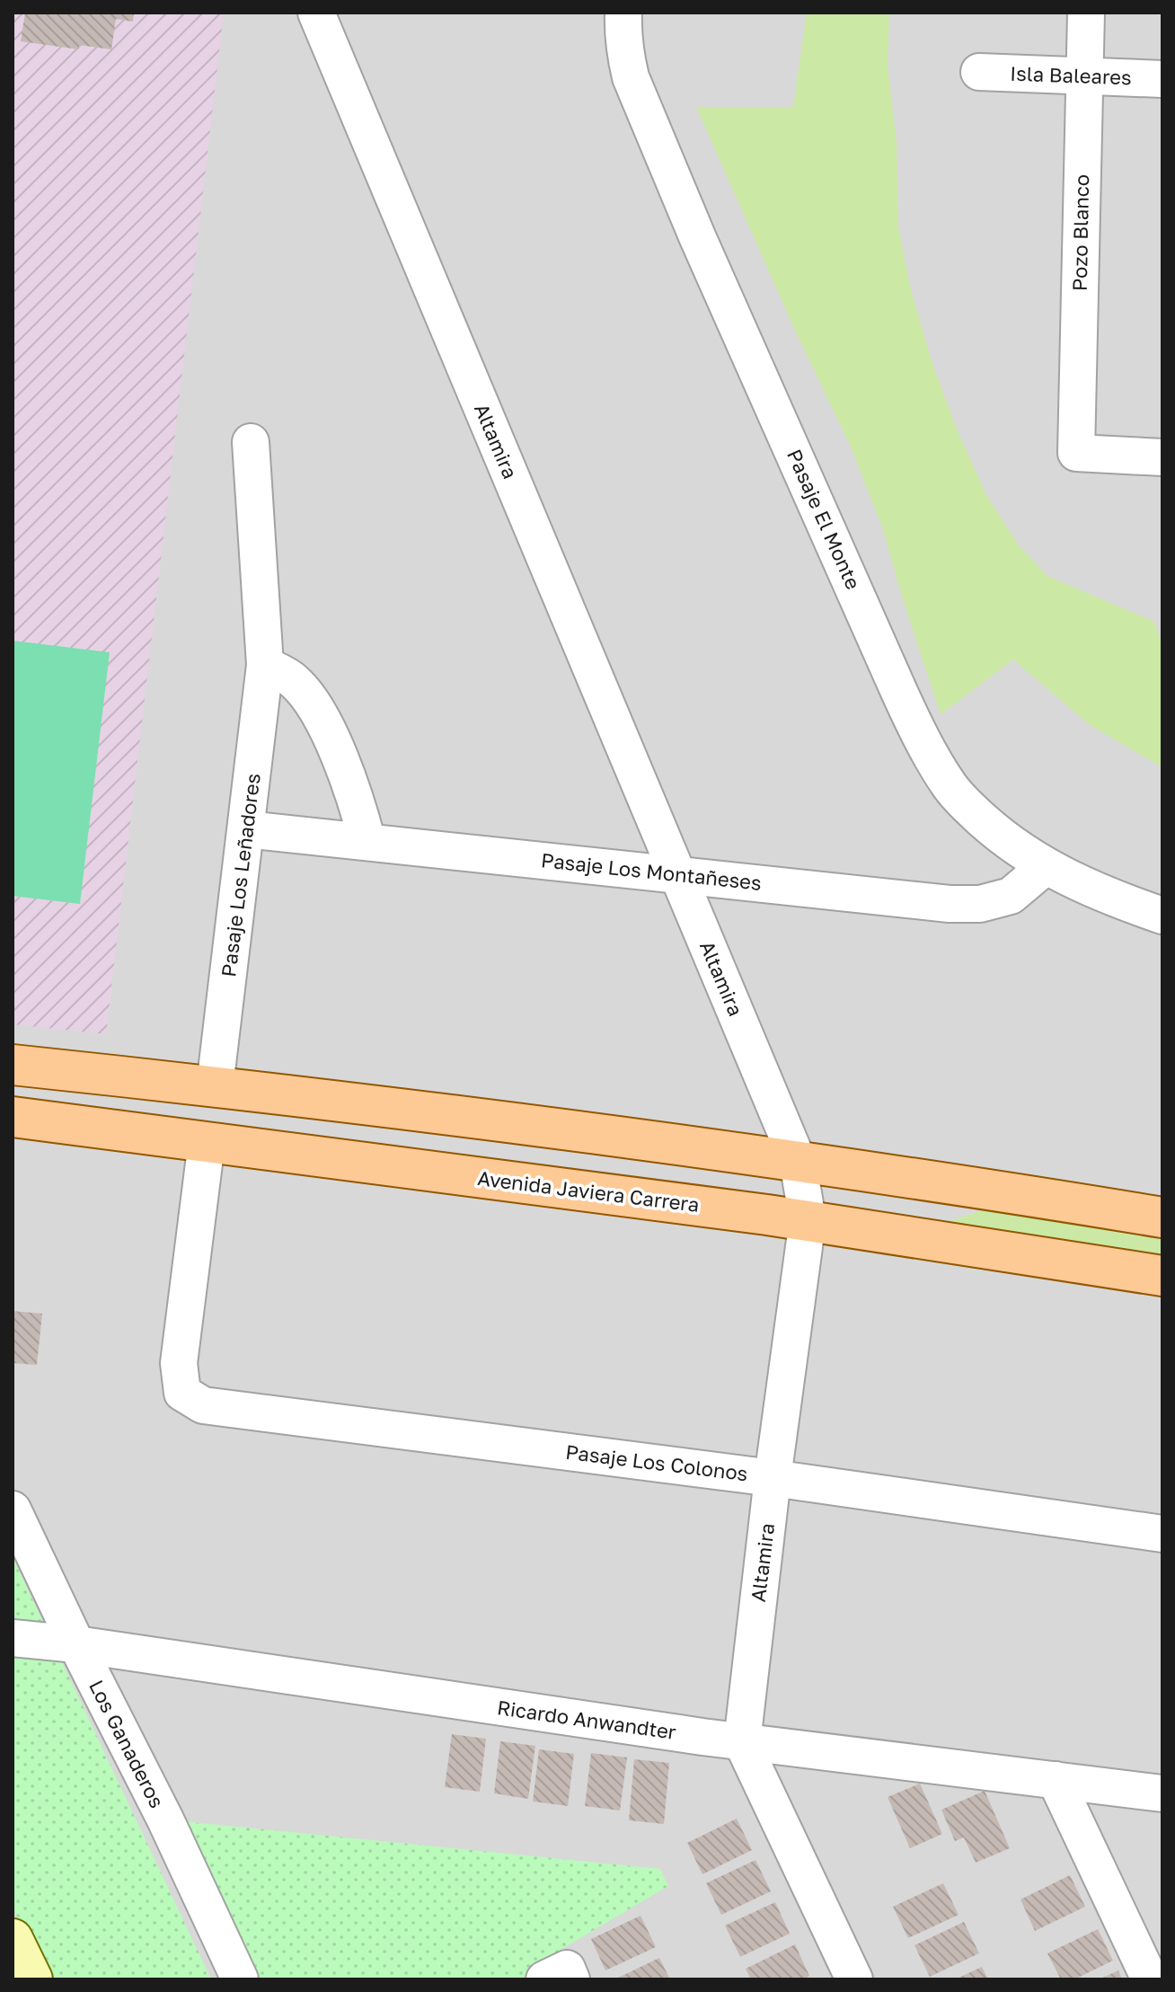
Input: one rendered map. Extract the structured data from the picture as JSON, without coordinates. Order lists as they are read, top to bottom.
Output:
{
  "streets": {
    "main road": ["Avenida Javiera Carrera"],
    "street": [
      "Isla Baleares",
      "Pozo Blanco",
      "Altamira",
      "Pasaje El Monte",
      "Pasaje Los Montañeses",
      "Pasaje Los Leñadores",
      "Pasaje Los Colonos",
      "Ricardo Anwandter",
      "Los Ganaderos"
    ]
  },
  "crossings": [
    ["Isla Baleares", "Pozo Blanco"],
    ["Altamira", "Pasaje Los Montañeses"],
    ["Altamira", "Avenida Javiera Carrera"],
    ["Altamira", "Pasaje Los Colonos"],
    ["Altamira", "Ricardo Anwandter"],
    ["Pasaje El Monte", "Pasaje Los Montañeses"],
    ["Pasaje Los Montañeses", "Pasaje Los Leñadores"],
    ["Avenida Javiera Carrera", "Pasaje Los Colonos"],
    ["Ricardo Anwandter", "Los Ganaderos"]
  ]
}
